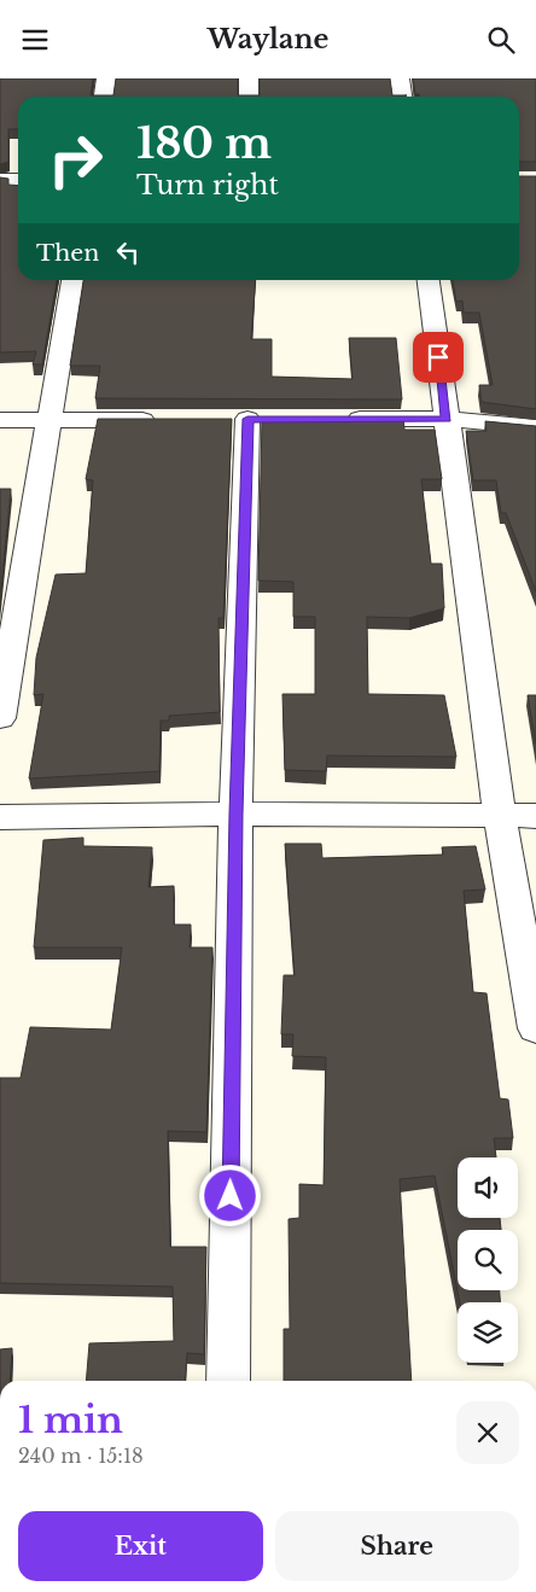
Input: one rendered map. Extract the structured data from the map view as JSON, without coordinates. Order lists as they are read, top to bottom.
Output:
{
  "page": {
    "header": "Waylane",
    "turn": ["180 m", "Turn right"],
    "then": "Then",
    "heading": ["1 min", "240 m · 15:18"],
    "buttons": ["Exit", "Share"]
  }
}
